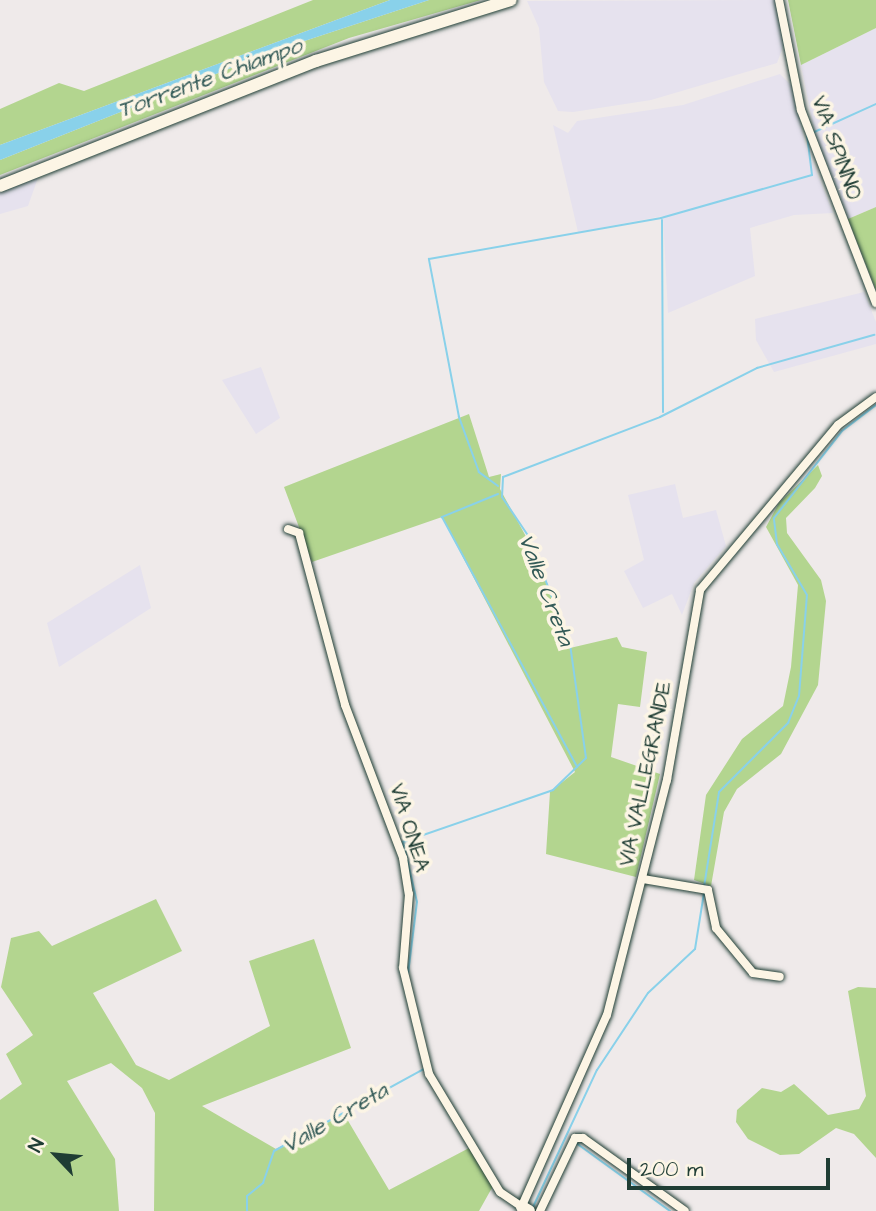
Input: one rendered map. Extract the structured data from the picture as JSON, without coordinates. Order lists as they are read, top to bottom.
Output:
{
  "streets": {
    "street": ["VIA SPINNO", "VIA VALLEGRANDE", "VIA ONEA"]
  },
  "crossings": [
    ["VIA VALLEGRANDE", "VIA ONEA"]
  ],
  "water": ["Torrente Chiampo", "Valle Creta"],
  "scale_bar": "200 m",
  "north": "top left"
}
